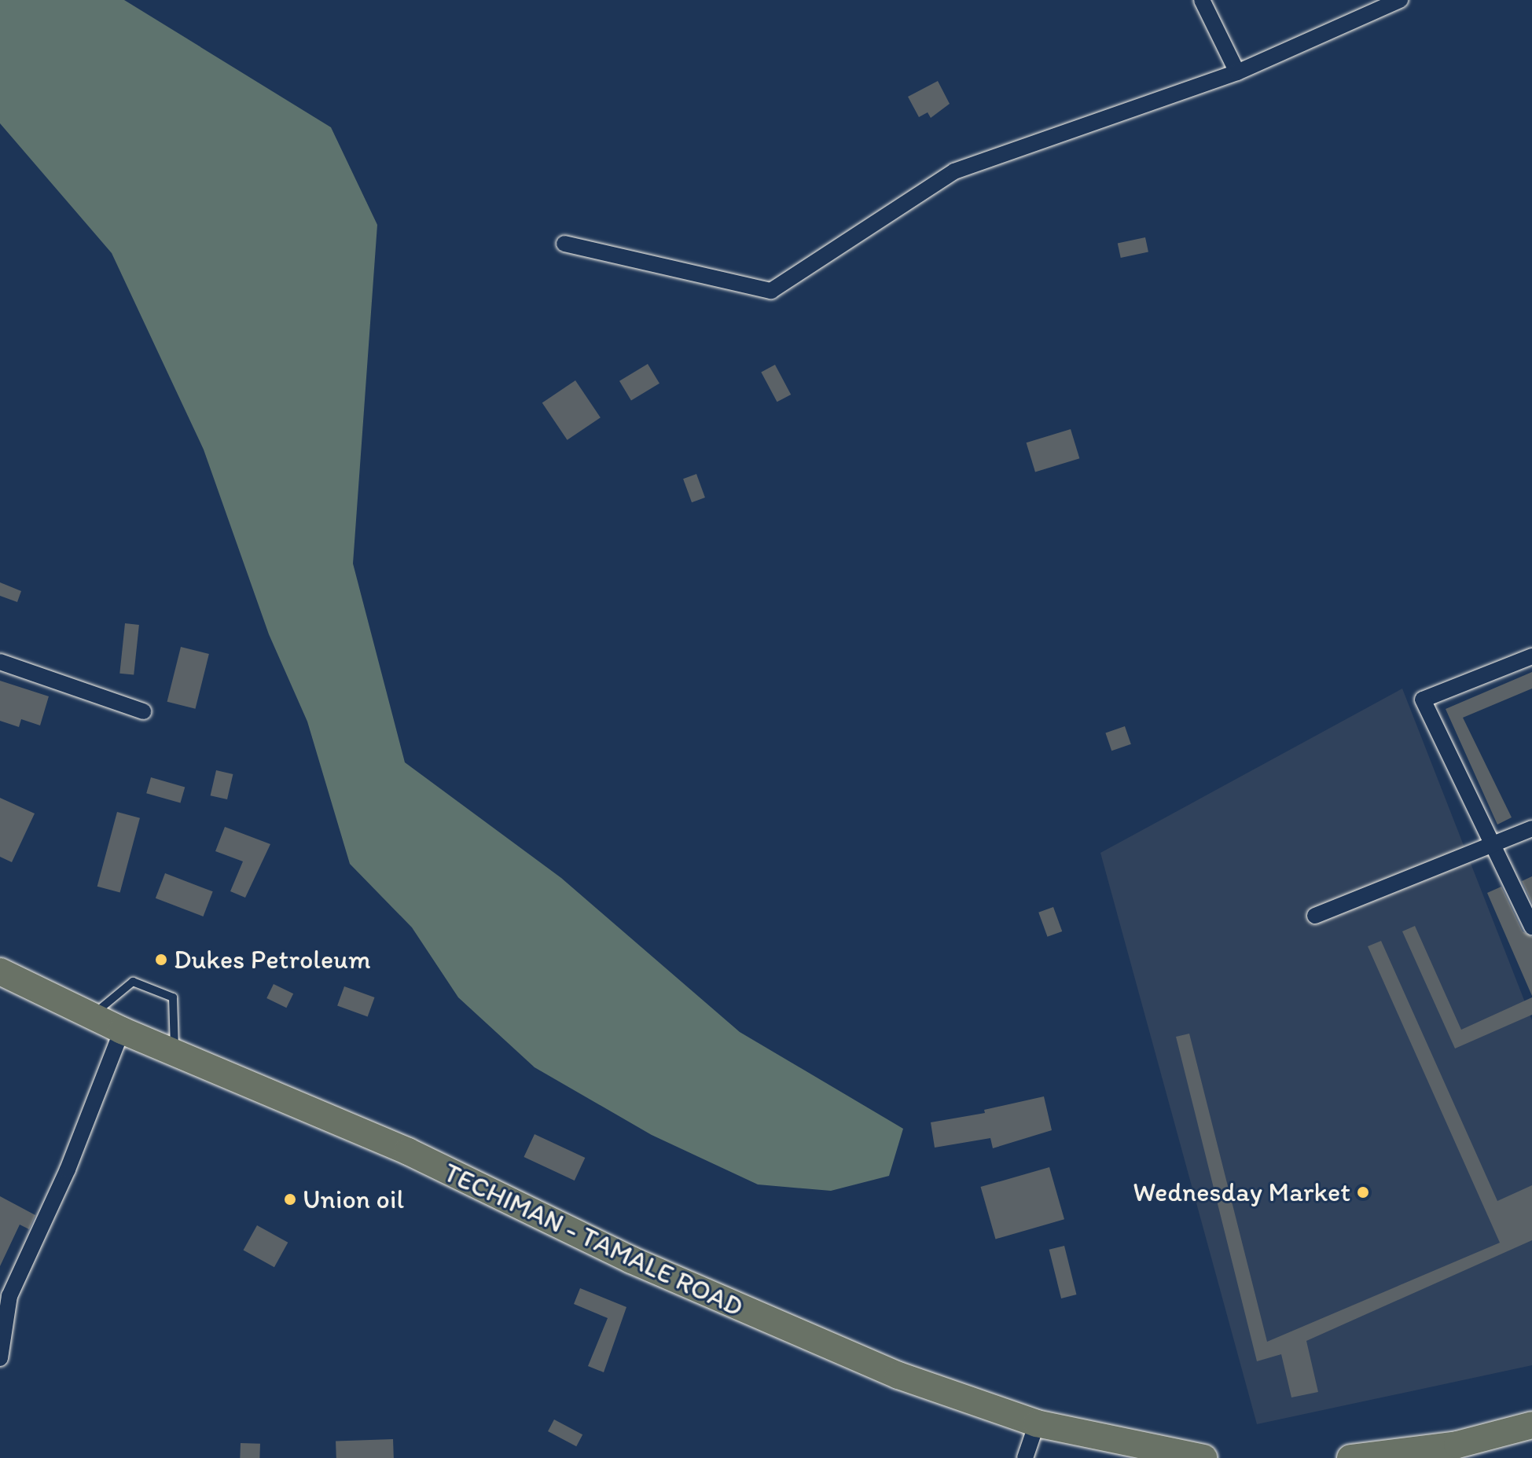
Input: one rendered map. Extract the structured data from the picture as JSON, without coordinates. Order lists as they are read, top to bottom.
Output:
{
  "streets": {
    "highway": ["TECHIMAN - TAMALE ROAD"]
  },
  "places": ["Dukes Petroleum", "Wednesday Market", "Union oil"]
}
